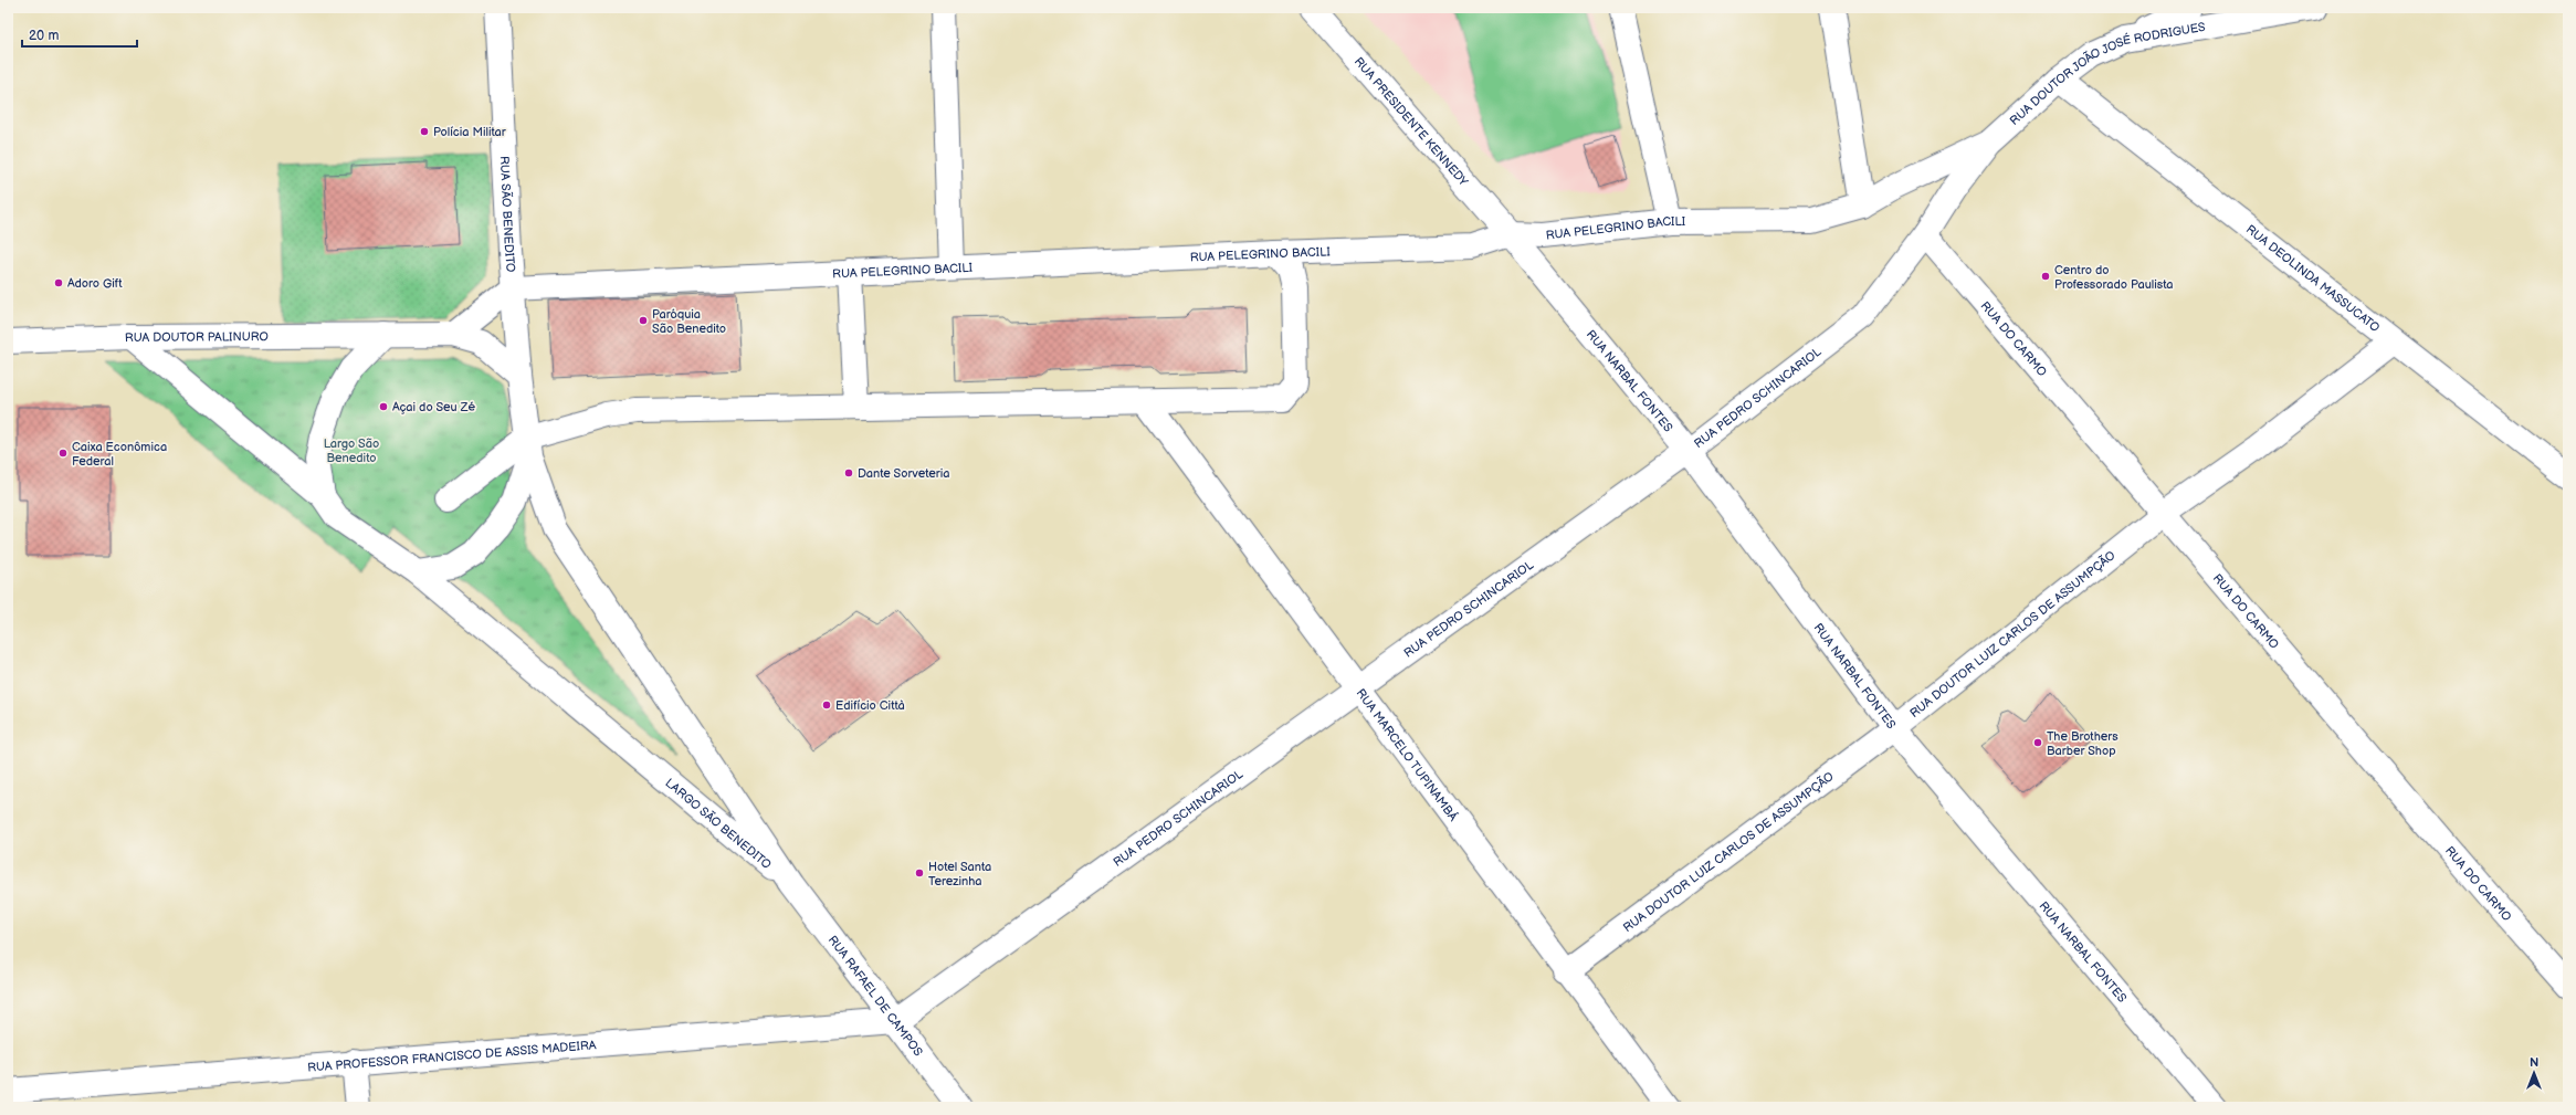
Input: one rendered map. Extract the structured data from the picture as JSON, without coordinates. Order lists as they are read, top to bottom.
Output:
{
  "streets": {
    "street": [
      "RUA DOUTOR JOÃO JOSÉ RODRIGUES",
      "RUA PRESIDENTE KENNEDY",
      "RUA SÃO BENEDITO",
      "RUA PELEGRINO BACILI",
      "RUA DEOLINDA MASSUCATO",
      "RUA DOUTOR PALINURO",
      "RUA DO CARMO",
      "RUA NARBAL FONTES",
      "RUA PEDRO SCHINCARIOL",
      "RUA DOUTOR LUIZ CARLOS DE ASSUMPÇÃO",
      "RUA MARCELO TUPINAMBÁ",
      "LARGO SÃO BENEDITO",
      "RUA RAFAEL DE CAMPOS",
      "RUA PROFESSOR FRANCISCO DE ASSIS MADEIRA"
    ]
  },
  "crossings": [
    ["RUA DOUTOR JOÃO JOSÉ RODRIGUES", "RUA PELEGRINO BACILI"],
    ["RUA DOUTOR JOÃO JOSÉ RODRIGUES", "RUA DEOLINDA MASSUCATO"],
    ["RUA DOUTOR JOÃO JOSÉ RODRIGUES", "RUA PEDRO SCHINCARIOL"],
    ["RUA PRESIDENTE KENNEDY", "RUA PELEGRINO BACILI"],
    ["RUA PRESIDENTE KENNEDY", "RUA NARBAL FONTES"],
    ["RUA SÃO BENEDITO", "RUA PELEGRINO BACILI"],
    ["RUA SÃO BENEDITO", "LARGO SÃO BENEDITO"],
    ["RUA PELEGRINO BACILI", "RUA NARBAL FONTES"],
    ["RUA PELEGRINO BACILI", "RUA PEDRO SCHINCARIOL"],
    ["RUA PELEGRINO BACILI", "LARGO SÃO BENEDITO"],
    ["RUA DEOLINDA MASSUCATO", "RUA DOUTOR LUIZ CARLOS DE ASSUMPÇÃO"],
    ["RUA DOUTOR PALINURO", "LARGO SÃO BENEDITO"],
    ["RUA DO CARMO", "RUA PEDRO SCHINCARIOL"],
    ["RUA DO CARMO", "RUA DOUTOR LUIZ CARLOS DE ASSUMPÇÃO"],
    ["RUA NARBAL FONTES", "RUA PEDRO SCHINCARIOL"],
    ["RUA NARBAL FONTES", "RUA DOUTOR LUIZ CARLOS DE ASSUMPÇÃO"],
    ["RUA PEDRO SCHINCARIOL", "RUA MARCELO TUPINAMBÁ"],
    ["RUA PEDRO SCHINCARIOL", "RUA RAFAEL DE CAMPOS"],
    ["RUA PEDRO SCHINCARIOL", "RUA PROFESSOR FRANCISCO DE ASSIS MADEIRA"],
    ["RUA DOUTOR LUIZ CARLOS DE ASSUMPÇÃO", "RUA MARCELO TUPINAMBÁ"],
    ["LARGO SÃO BENEDITO", "RUA RAFAEL DE CAMPOS"],
    ["RUA RAFAEL DE CAMPOS", "RUA PROFESSOR FRANCISCO DE ASSIS MADEIRA"]
  ],
  "parks": ["Largo São Benedito"],
  "places": [
    "Polícia Militar",
    "Centro do Professorado Paulista",
    "Adoro Gift",
    "Paróquia São Benedito",
    "Açai do Seu Zé",
    "Caixa Econômica Federal",
    "Dante Sorveteria",
    "Edifício Città",
    "The Brothers Barber Shop",
    "Hotel Santa Terezinha"
  ],
  "scale_bar": "20 m",
  "north": "top"
}
